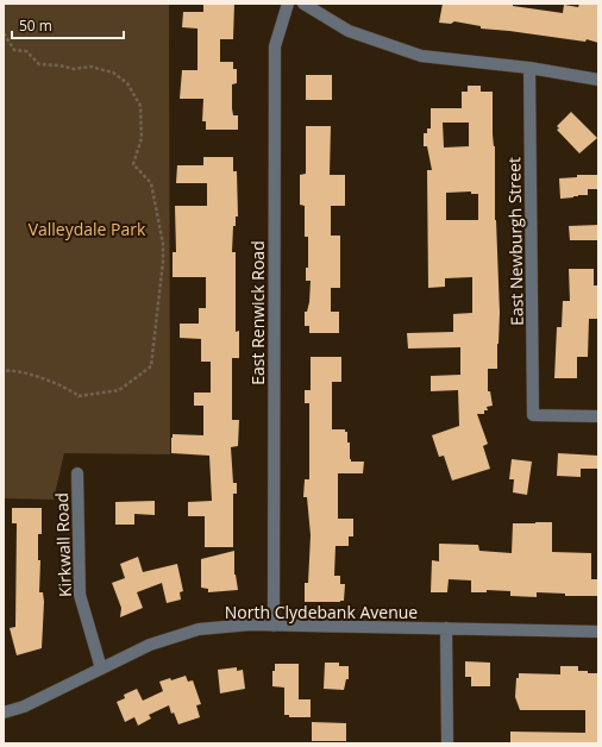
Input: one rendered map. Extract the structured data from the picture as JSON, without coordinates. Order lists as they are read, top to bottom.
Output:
{
  "streets": {
    "street": [
      "East Newburgh Street",
      "East Renwick Road",
      "Kirkwall Road",
      "North Clydebank Avenue"
    ]
  },
  "crossings": [
    ["East Renwick Road", "North Clydebank Avenue"],
    ["Kirkwall Road", "North Clydebank Avenue"]
  ],
  "parks": ["Valleydale Park"],
  "scale_bar": "50 m"
}
